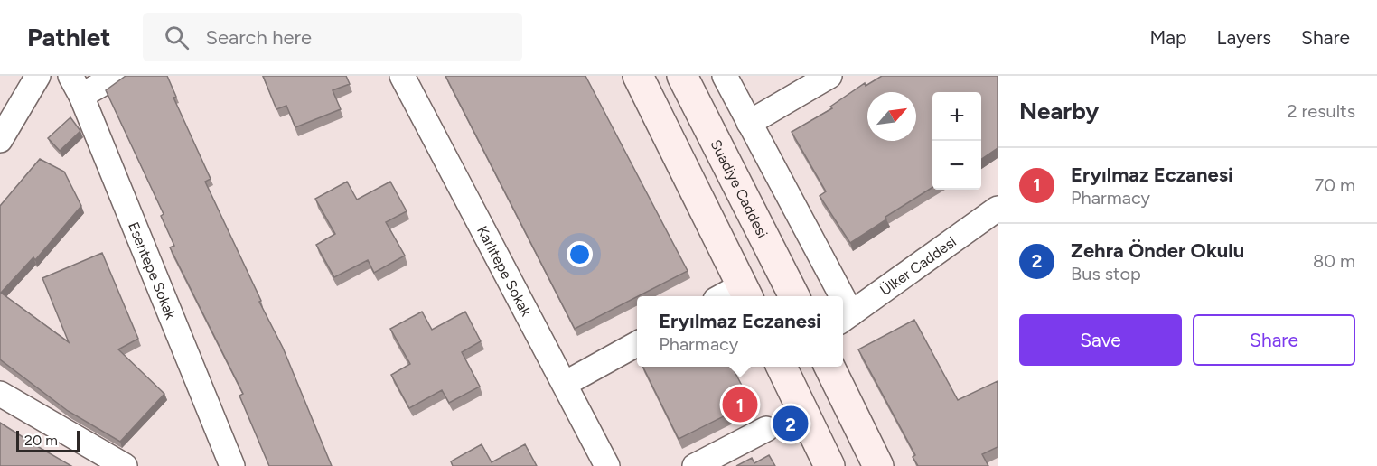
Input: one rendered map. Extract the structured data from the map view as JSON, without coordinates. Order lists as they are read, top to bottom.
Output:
{
  "streets": {
    "main road": ["Suadiye Caddesi"],
    "street": ["Ülker Caddesi", "Esentepe Sokak", "Karlıtepe Sokak"]
  },
  "scale_bar": "20 m",
  "north": "top right",
  "page": {
    "header": "Pathlet",
    "search": "Search here",
    "nav": ["Map", "Layers", "Share"],
    "heading": ["Nearby", "2 results"],
    "map_buttons": ["+", "−"],
    "list": [
      {
        "mark": "1",
        "name": "Eryılmaz Eczanesi",
        "note": "Pharmacy",
        "value": "70 m"
      },
      {
        "mark": "2",
        "name": "Zehra Önder Okulu",
        "note": "Bus stop",
        "value": "80 m"
      }
    ],
    "popup": ["Eryılmaz Eczanesi", "Pharmacy"],
    "buttons": ["Save", "Share"],
    "pins": ["1", "2"],
    "scale": "20 m"
  }
}
